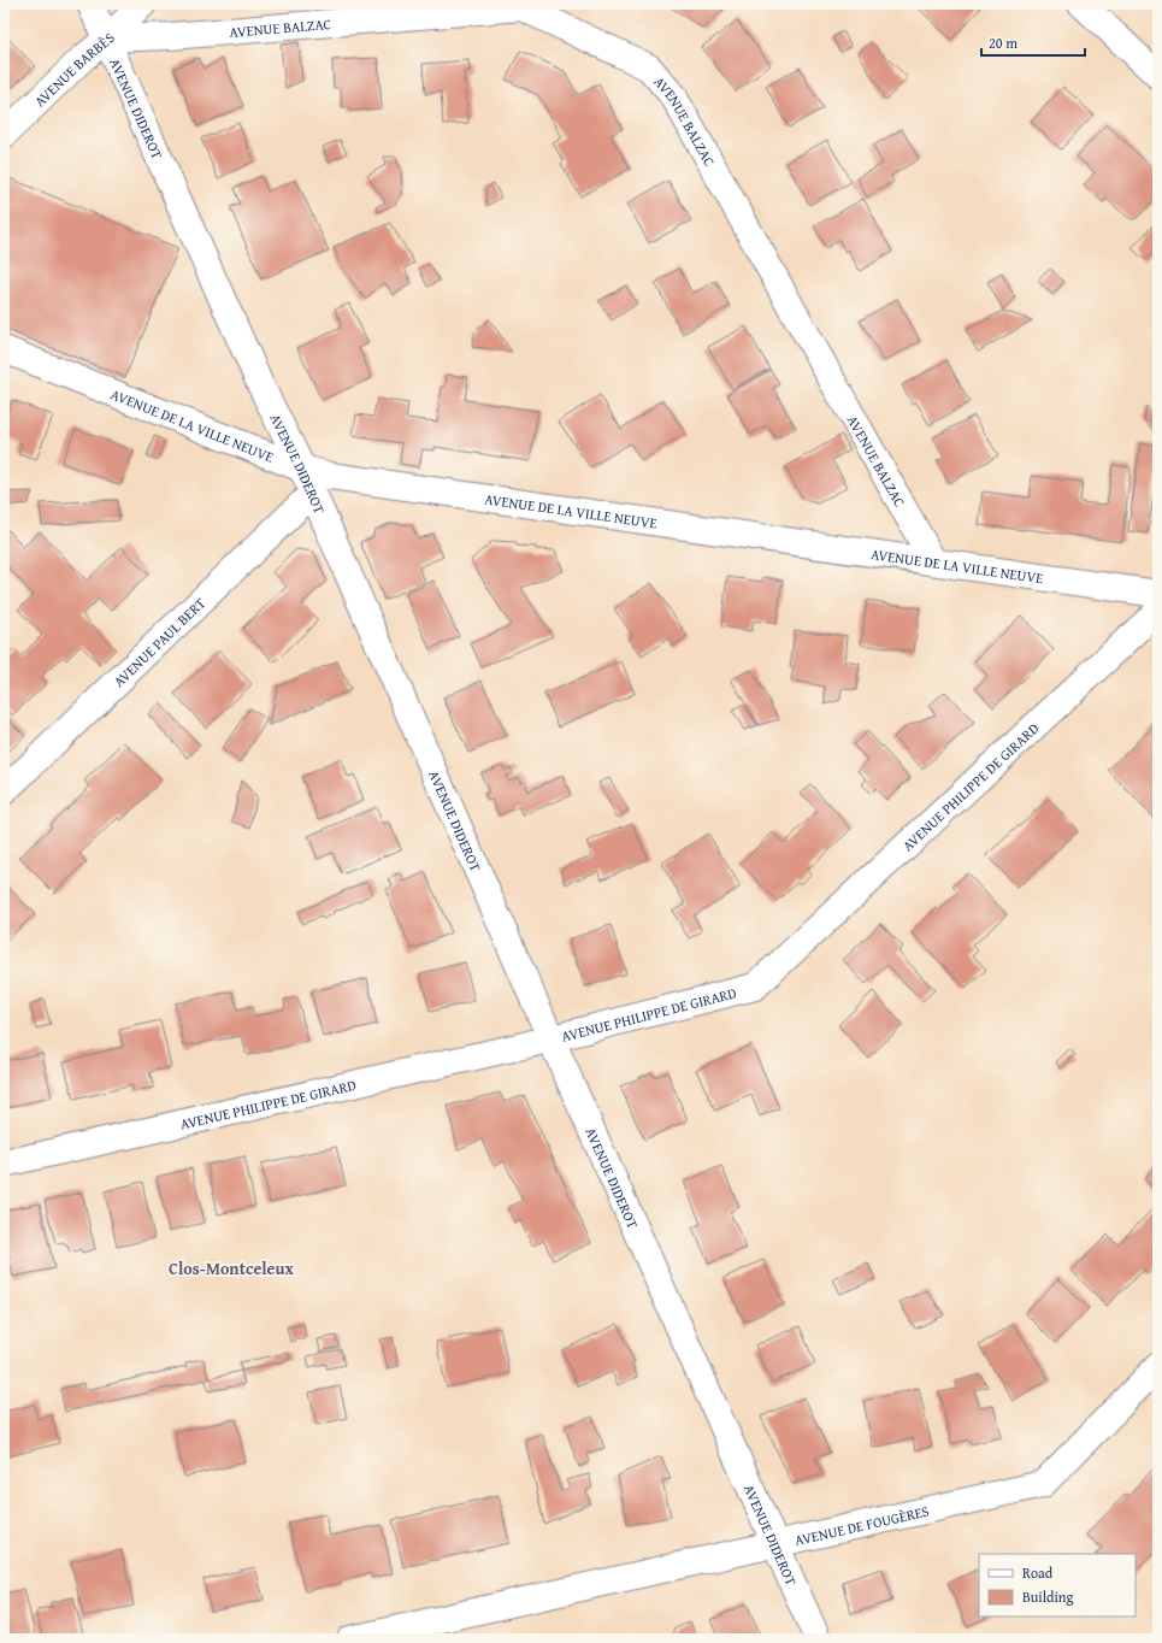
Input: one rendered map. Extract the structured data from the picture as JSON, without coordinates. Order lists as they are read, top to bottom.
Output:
{
  "streets": {
    "street": [
      "AVENUE BALZAC",
      "AVENUE BARBÈS",
      "AVENUE DIDEROT",
      "AVENUE DE LA VILLE NEUVE",
      "AVENUE PAUL BERT",
      "AVENUE PHILIPPE DE GIRARD",
      "AVENUE DE FOUGÈRES"
    ]
  },
  "crossings": [
    ["AVENUE BALZAC", "AVENUE BARBÈS"],
    ["AVENUE BALZAC", "AVENUE DIDEROT"],
    ["AVENUE BALZAC", "AVENUE DE LA VILLE NEUVE"],
    ["AVENUE BARBÈS", "AVENUE DIDEROT"],
    ["AVENUE DIDEROT", "AVENUE DE LA VILLE NEUVE"],
    ["AVENUE DIDEROT", "AVENUE PAUL BERT"],
    ["AVENUE DIDEROT", "AVENUE PHILIPPE DE GIRARD"],
    ["AVENUE DIDEROT", "AVENUE DE FOUGÈRES"],
    ["AVENUE DE LA VILLE NEUVE", "AVENUE PAUL BERT"]
  ],
  "districts": ["Clos-Montceleux"],
  "legend": ["Road", "Building"],
  "scale_bar": "20 m"
}
